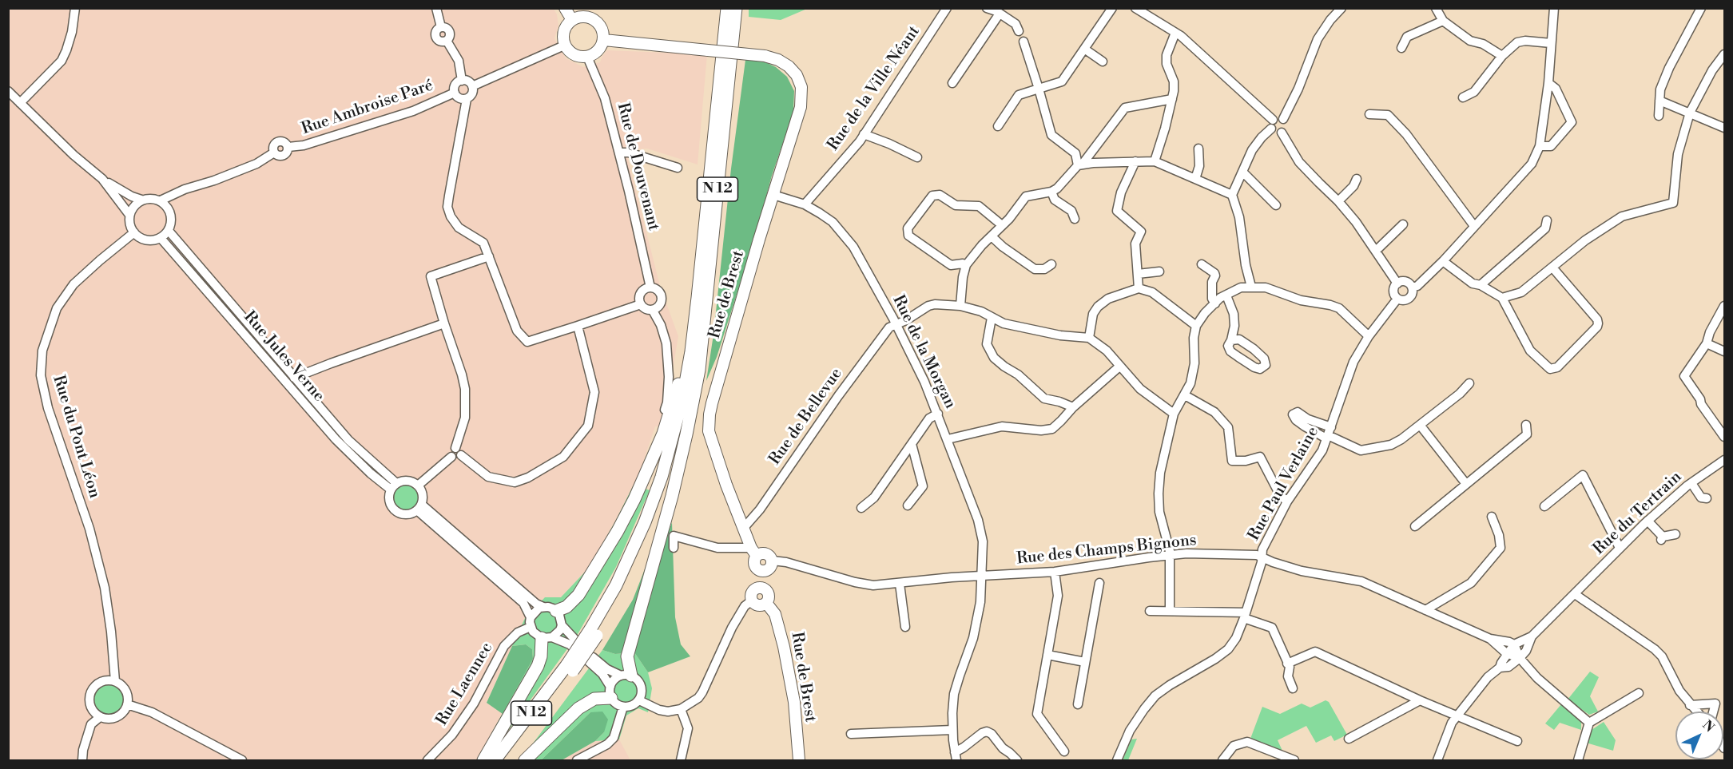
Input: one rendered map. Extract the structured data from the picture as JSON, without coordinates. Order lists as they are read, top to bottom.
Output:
{
  "streets": {
    "highway": ["N 12"],
    "main road": ["Rue de Brest"],
    "street": [
      "Rue de la Ville Néant",
      "Rue Ambroise Paré",
      "Rue de Douvenant",
      "Rue de la Morgan",
      "Rue Jules Verne",
      "Rue de Bellevue",
      "Rue du Pont Léon",
      "Rue Paul Verlaine",
      "Rue du Tertrain",
      "Rue des Champs Bignons",
      "Rue Laennec"
    ]
  },
  "crossings": [
    ["Rue de la Ville Néant", "Rue de la Morgan"],
    ["Rue de Douvenant", "Rue de Brest"],
    ["Rue de Brest", "Rue de la Morgan"],
    ["Rue de Brest", "Rue de Bellevue"],
    ["Rue de Brest", "Rue des Champs Bignons"],
    ["Rue de la Morgan", "Rue de Bellevue"],
    ["Rue de la Morgan", "Rue des Champs Bignons"],
    ["Rue Jules Verne", "Rue du Pont Léon"],
    ["Rue Paul Verlaine", "Rue des Champs Bignons"]
  ],
  "north": "top right"
}
